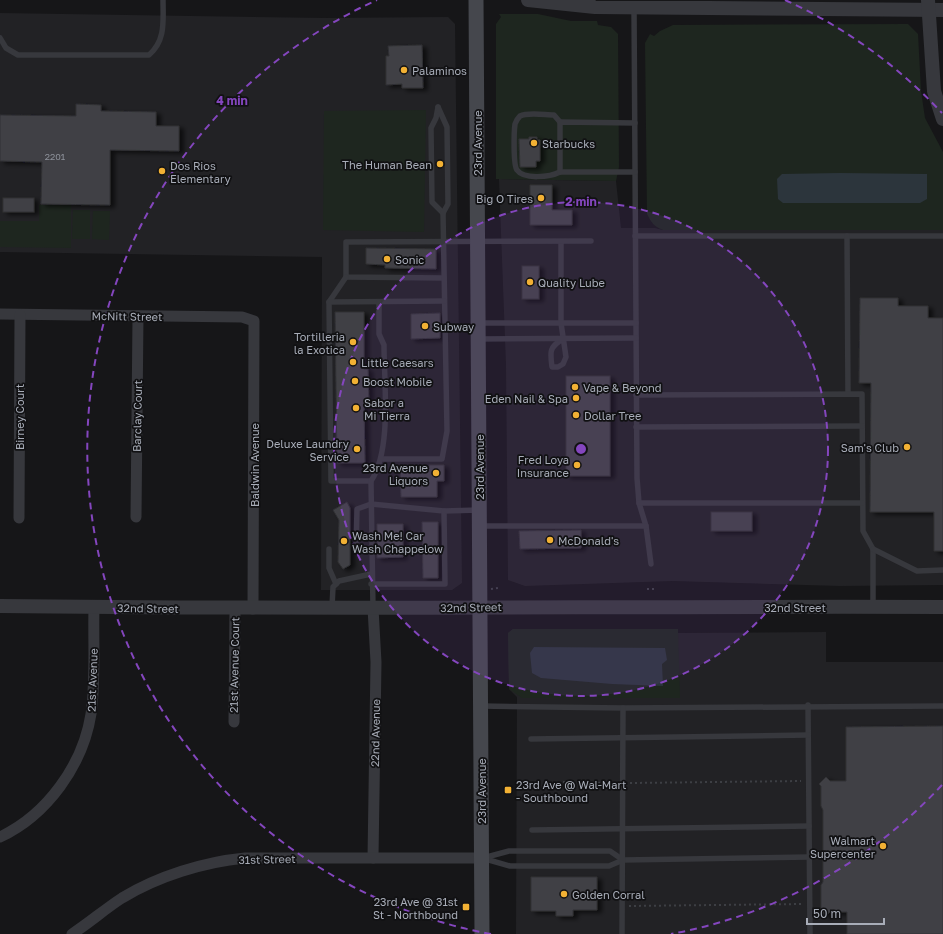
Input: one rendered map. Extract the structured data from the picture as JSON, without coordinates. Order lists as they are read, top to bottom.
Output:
{
  "streets": {
    "main road": ["23rd Avenue"],
    "street": [
      "McNitt Street",
      "Barclay Court",
      "Birney Court",
      "Baldwin Avenue",
      "32nd Street",
      "21st Avenue Court",
      "21st Avenue",
      "22nd Avenue",
      "31st Street"
    ]
  },
  "crossings": [
    ["23rd Avenue", "32nd Street"],
    ["23rd Avenue", "31st Street"],
    ["McNitt Street", "Barclay Court"],
    ["McNitt Street", "Birney Court"],
    ["McNitt Street", "Baldwin Avenue"],
    ["Baldwin Avenue", "32nd Street"],
    ["32nd Street", "21st Avenue Court"],
    ["32nd Street", "21st Avenue"],
    ["32nd Street", "22nd Avenue"],
    ["22nd Avenue", "31st Street"]
  ],
  "places": {
    "other": [
      "Palaminos",
      "Starbucks",
      "The Human Bean",
      "Dos Rios Elementary",
      "Big O Tires",
      "Sonic",
      "Quality Lube",
      "Subway",
      "Tortilleria la Exotica",
      "Little Caesars",
      "Boost Mobile",
      "Vape & Beyond",
      "Eden Nail & Spa",
      "Sabor a Mi Tierra",
      "Dollar Tree",
      "Sam's Club",
      "Deluxe Laundry Service",
      "Fred Loya Insurance",
      "23rd Avenue Liquors",
      "McDonald's",
      "Wash Me! Car Wash Chappelow",
      "Walmart Supercenter",
      "Golden Corral"
    ],
    "transit": ["23rd Ave @ Wal-Mart - Southbound", "23rd Ave @ 31st St - Northbound"]
  },
  "house_numbers": ["2201"],
  "scale_bar": "50 m",
  "rings": ["4 min", "2 min"]
}
